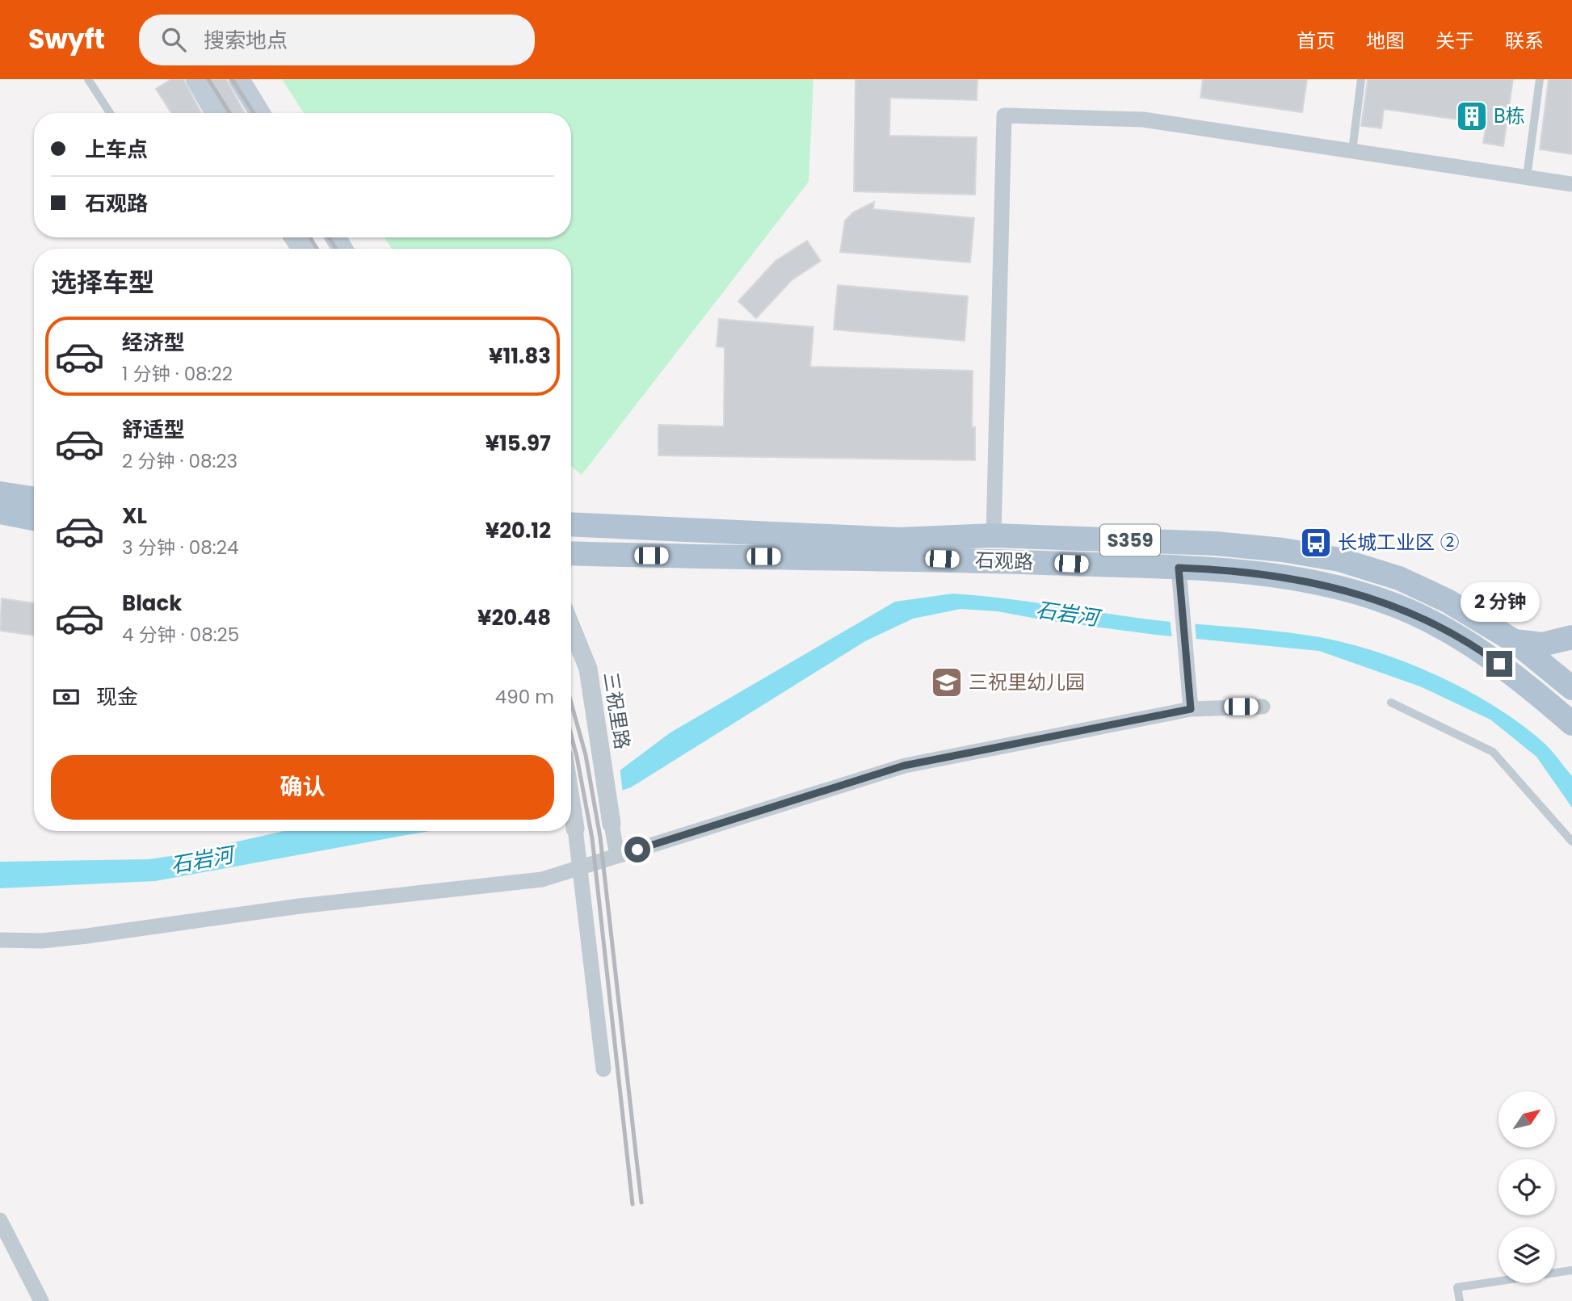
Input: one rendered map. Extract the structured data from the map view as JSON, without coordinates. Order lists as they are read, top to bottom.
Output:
{
  "streets": {
    "main road": ["S359", "石观路"],
    "street": ["三祝里路"]
  },
  "water": ["石岩河"],
  "places": {
    "building": ["B栋"],
    "bus stop": ["长城工业区 ②"],
    "school or university": ["三祝里幼儿园"]
  },
  "north": "top right",
  "page": {
    "header": "Swyft",
    "search": "搜索地点",
    "nav": [
      "首页",
      "地图",
      "关于",
      "联系"
    ],
    "banner": ["上车点", "石观路"],
    "heading": "选择车型",
    "list": [
      {
        "name": "经济型",
        "note": "1 分钟 · 08:22",
        "value": "¥11.83"
      },
      {
        "name": "舒适型",
        "note": "2 分钟 · 08:23",
        "value": "¥15.97"
      },
      {
        "name": "XL",
        "note": "3 分钟 · 08:24",
        "value": "¥20.12"
      },
      {
        "name": "Black",
        "note": "4 分钟 · 08:25",
        "value": "¥20.48"
      }
    ],
    "bubble": "2 分钟",
    "pay": ["现金", "490 m"],
    "buttons": "确认"
  }
}
